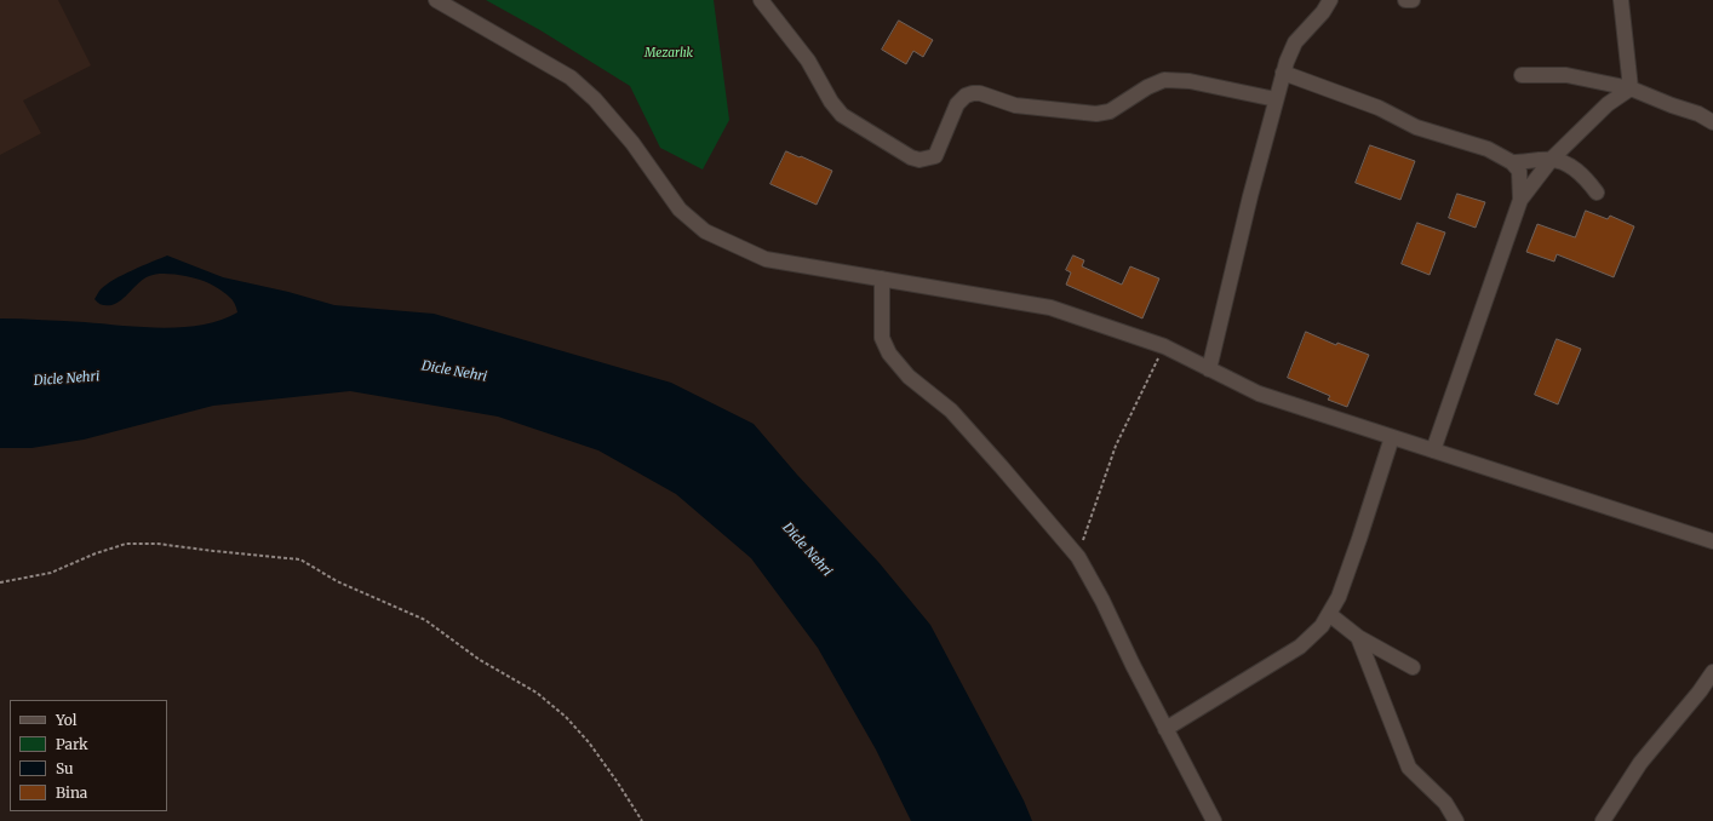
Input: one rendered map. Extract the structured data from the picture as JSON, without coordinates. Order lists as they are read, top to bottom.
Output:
{
  "water": ["Dicle Nehri"],
  "parks": ["Mezarlık"],
  "legend": [
    "Yol",
    "Park",
    "Su",
    "Bina"
  ]
}
